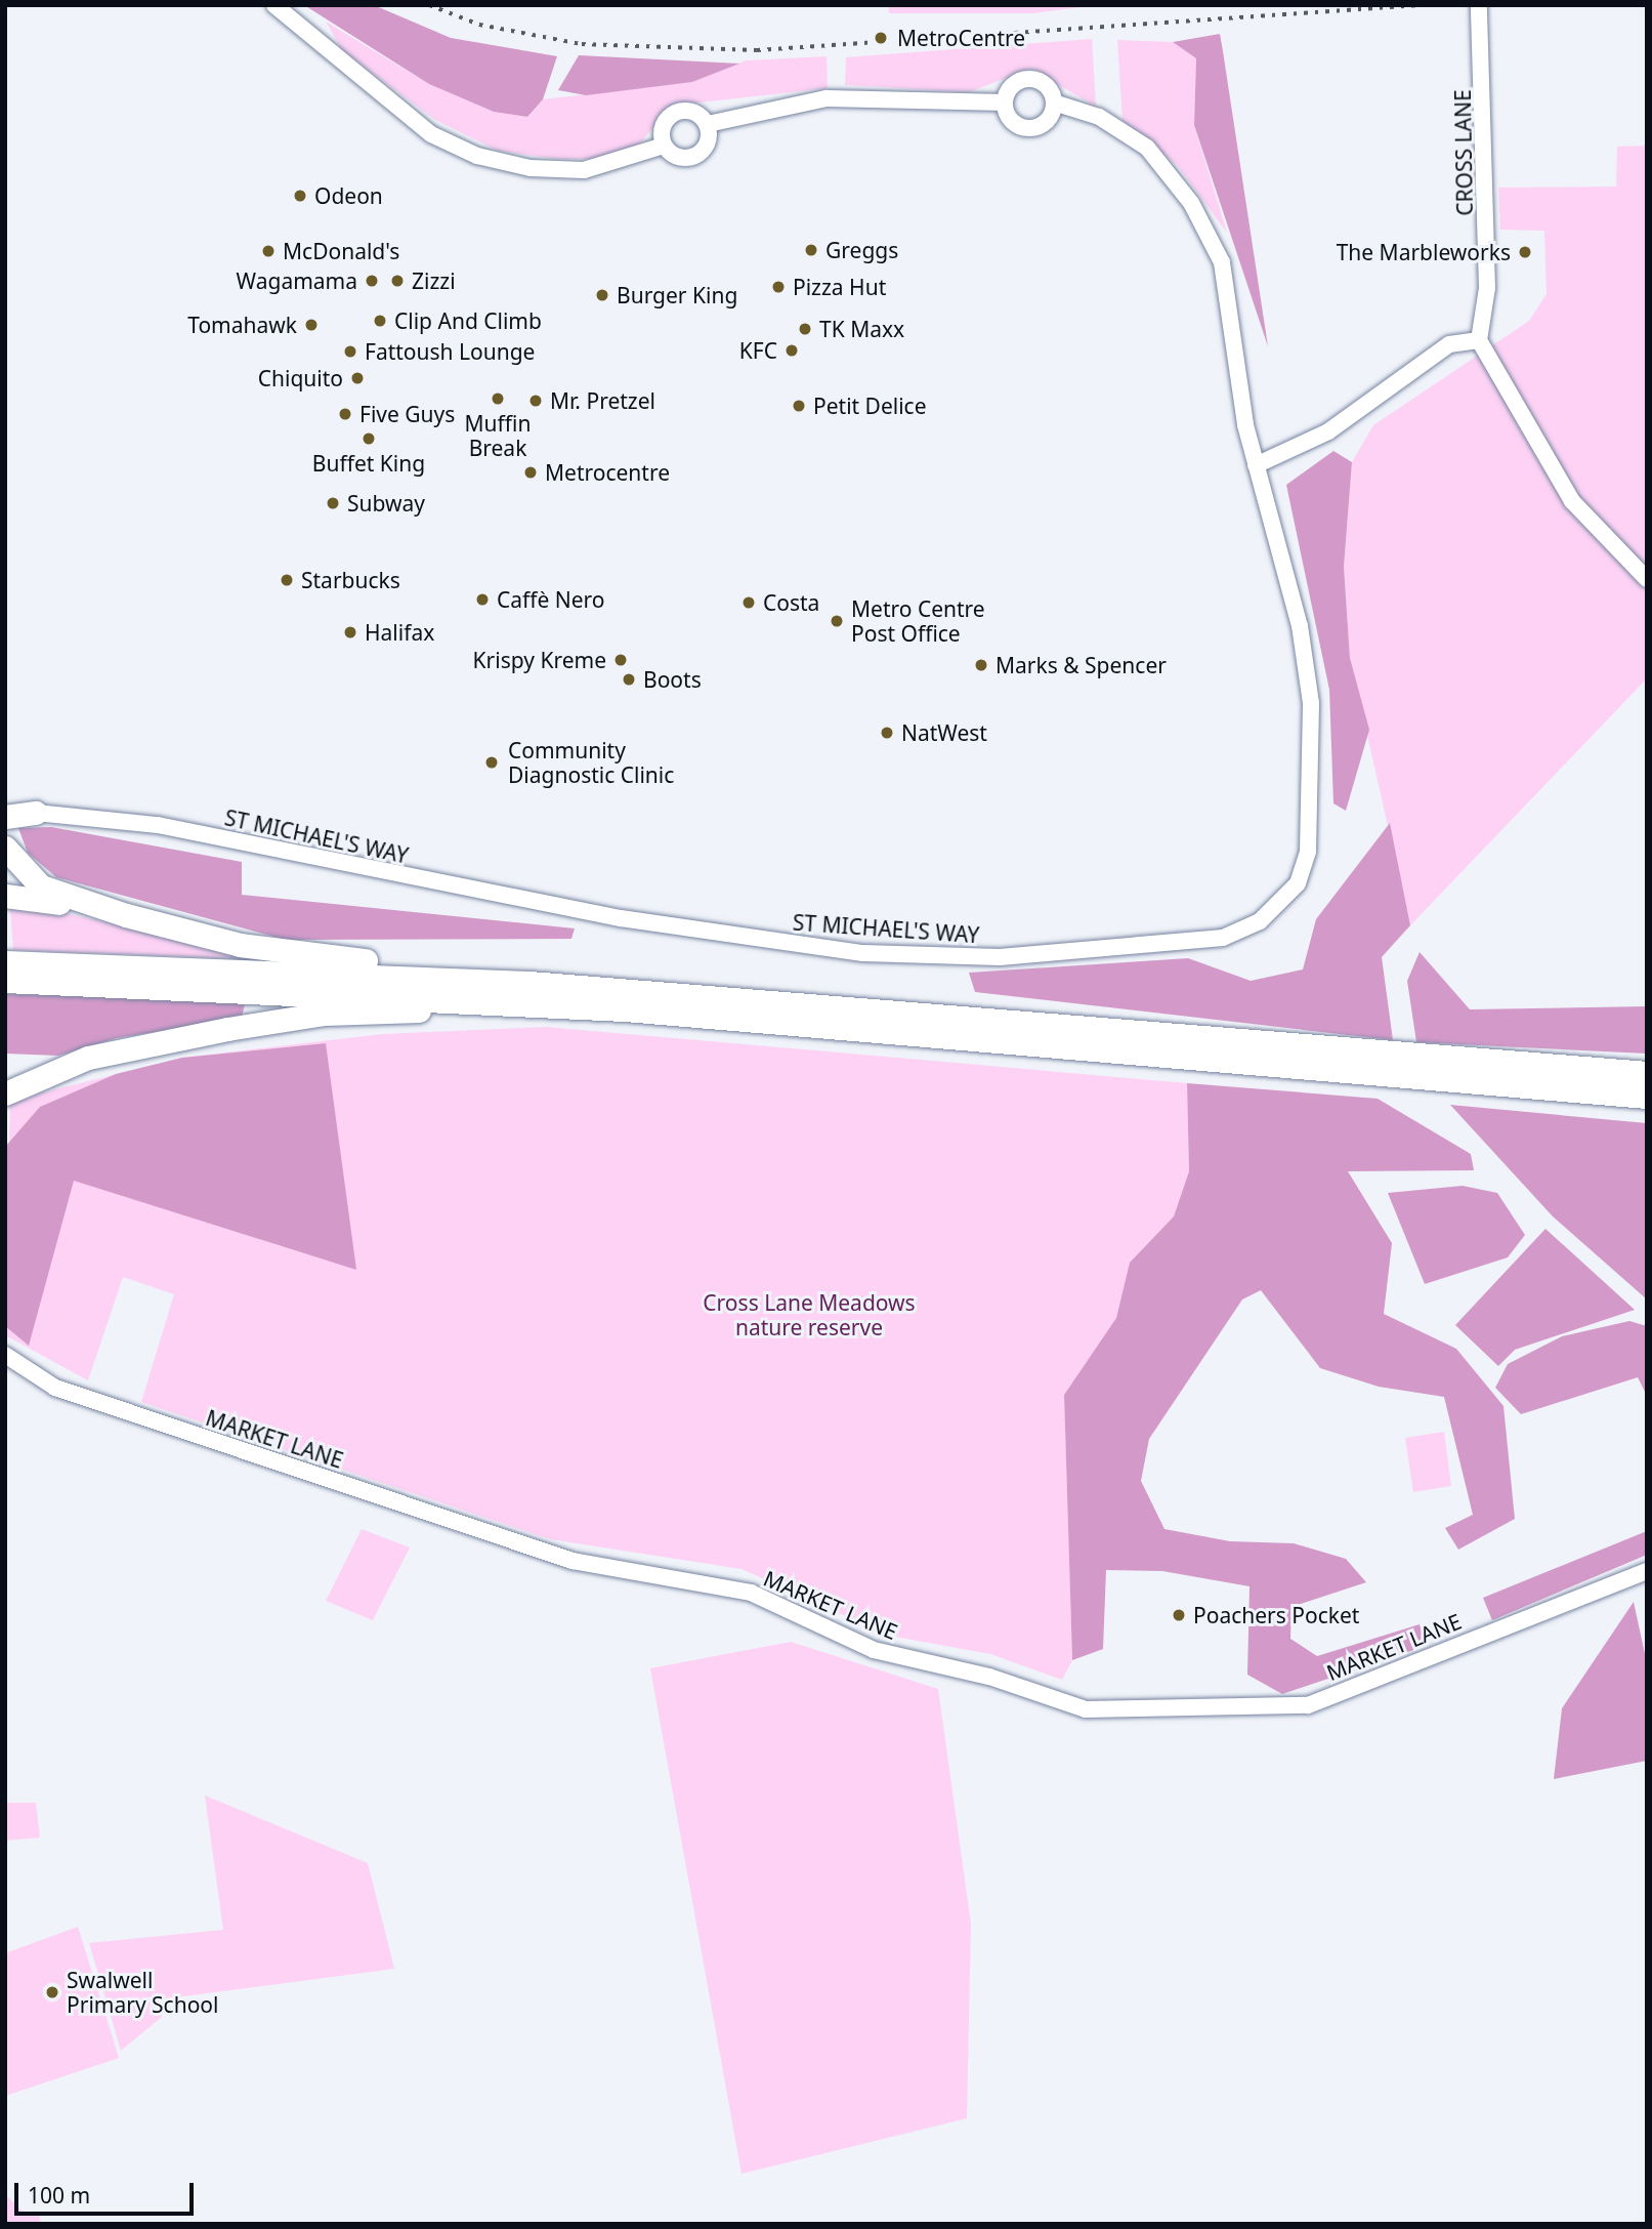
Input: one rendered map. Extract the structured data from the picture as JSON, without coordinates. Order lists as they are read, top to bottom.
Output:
{
  "streets": {
    "street": ["CROSS LANE", "ST MICHAEL'S WAY", "MARKET LANE"]
  },
  "parks": ["Cross Lane Meadows nature reserve"],
  "places": [
    "MetroCentre",
    "Odeon",
    "Greggs",
    "McDonald's",
    "The Marbleworks",
    "Wagamama",
    "Zizzi",
    "Pizza Hut",
    "Burger King",
    "Clip And Climb",
    "Tomahawk",
    "TK Maxx",
    "KFC",
    "Fattoush Lounge",
    "Chiquito",
    "Muffin Break",
    "Mr. Pretzel",
    "Petit Delice",
    "Five Guys",
    "Buffet King",
    "Metrocentre",
    "Subway",
    "Starbucks",
    "Caffè Nero",
    "Costa",
    "Metro Centre Post Office",
    "Halifax",
    "Krispy Kreme",
    "Marks & Spencer",
    "Boots",
    "NatWest",
    "Community Diagnostic Clinic",
    "Poachers Pocket",
    "Swalwell Primary School"
  ],
  "scale_bar": "100 m"
}
